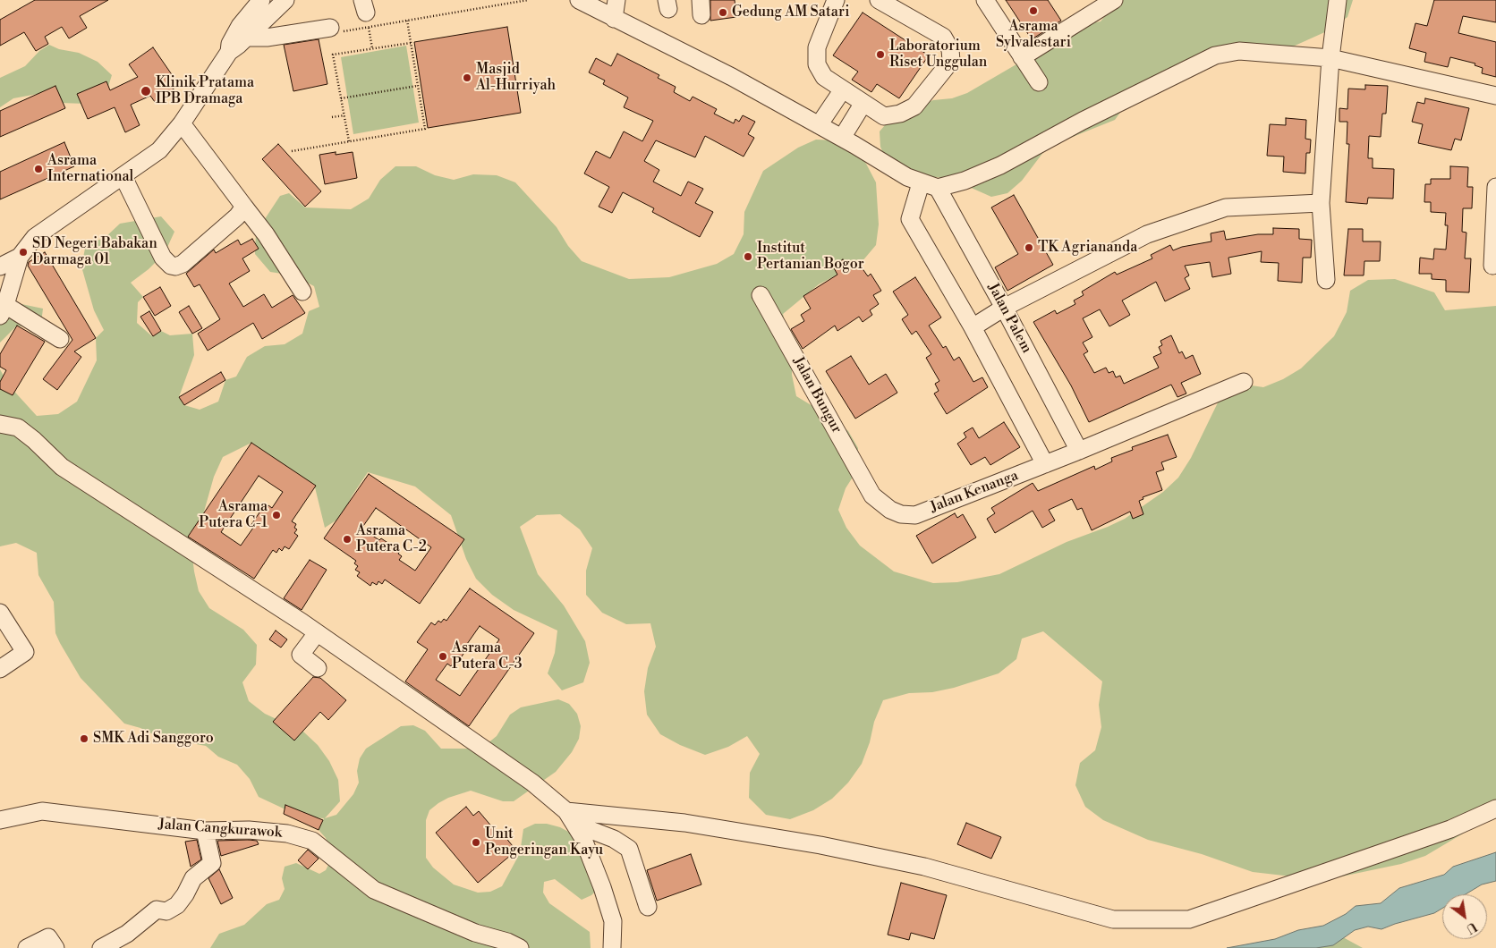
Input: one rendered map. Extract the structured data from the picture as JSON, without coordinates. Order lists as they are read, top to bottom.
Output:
{
  "streets": {
    "street": [
      "Jalan Palem",
      "Jalan Bungur",
      "Jalan Kenanga",
      "Jalan Cangkurawok"
    ]
  },
  "crossings": [
    ["Jalan Palem", "Jalan Kenanga"],
    ["Jalan Bungur", "Jalan Kenanga"]
  ],
  "places": [
    "Asrama Sylvalestari",
    "Gedung AM Satari",
    "Laboratorium Riset Unggulan",
    "Masjid Al-Hurriyah",
    "Klinik Pratama IPB Dramaga",
    "Asrama International",
    "TK Agriananda",
    "SD Negeri Babakan Darmaga 01",
    "Institut Pertanian Bogor",
    "Asrama Putera C-1",
    "Asrama Putera C-2",
    "Asrama Putera C-3",
    "SMK Adi Sanggoro",
    "Unit Pengeringan Kayu"
  ],
  "north": "bottom right"
}
